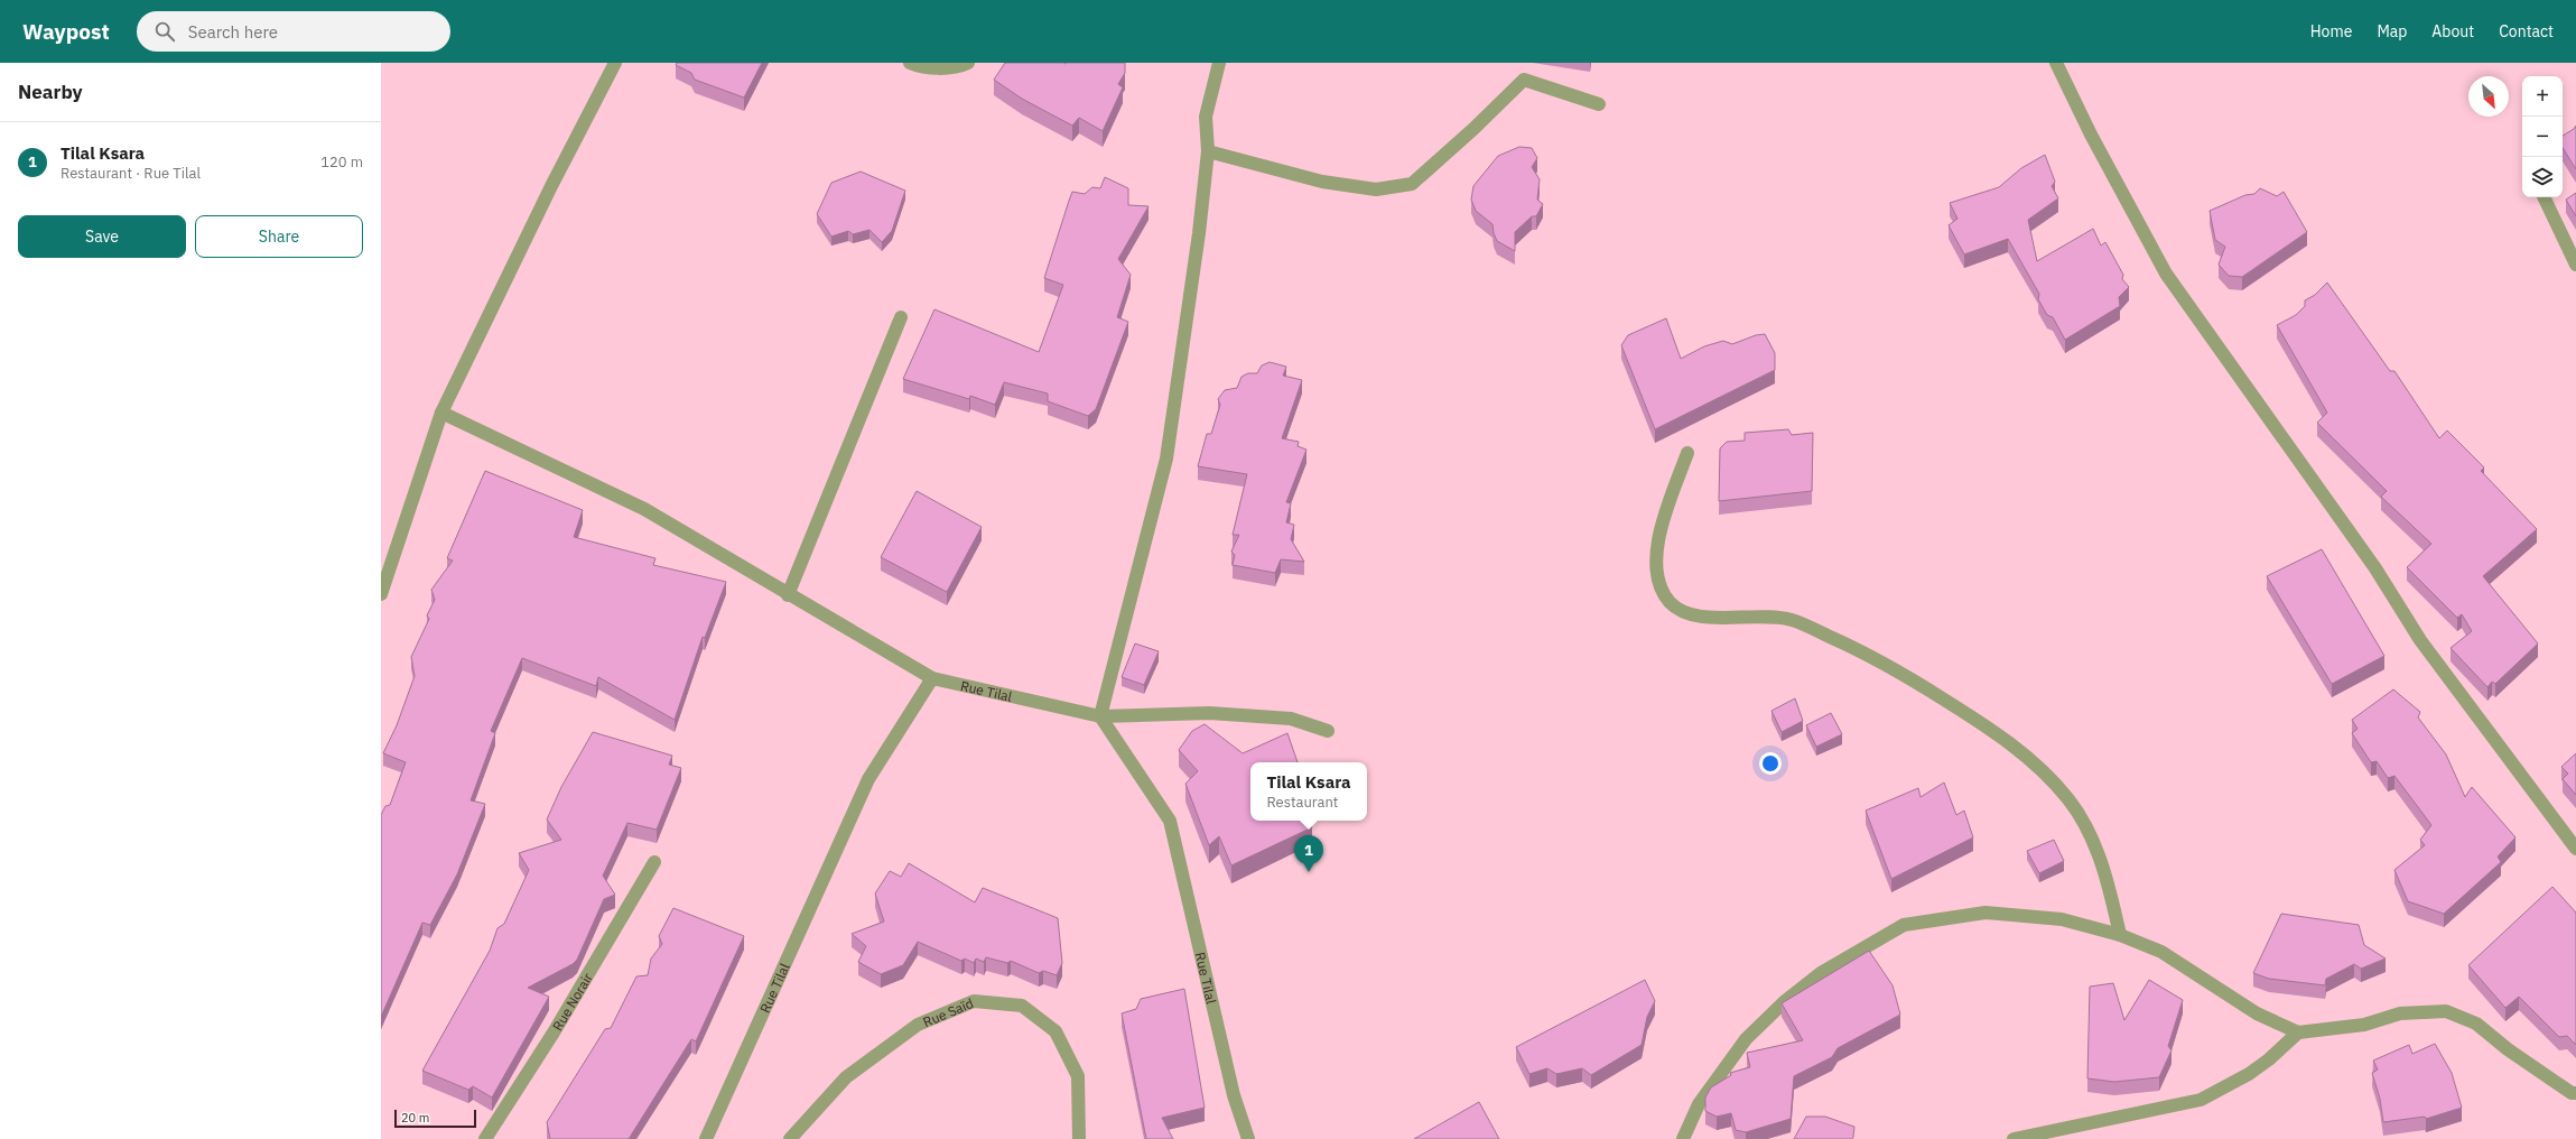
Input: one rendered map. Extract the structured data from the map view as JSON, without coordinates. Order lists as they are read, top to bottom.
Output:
{
  "streets": {
    "street": ["Rue Tilal", "Rue Norair", "Rue Saïd"]
  },
  "scale_bar": "20 m",
  "north": "bottom right",
  "page": {
    "header": "Waypost",
    "search": "Search here",
    "nav": [
      "Home",
      "Map",
      "About",
      "Contact"
    ],
    "heading": "Nearby",
    "map_buttons": ["+", "−"],
    "list": [
      {
        "mark": "1",
        "name": "Tilal Ksara",
        "note": "Restaurant · Rue Tilal",
        "value": "120 m"
      }
    ],
    "buttons": ["Save", "Share"],
    "popup": ["Tilal Ksara", "Restaurant"],
    "pins": "1",
    "scale": "20 m"
  }
}
